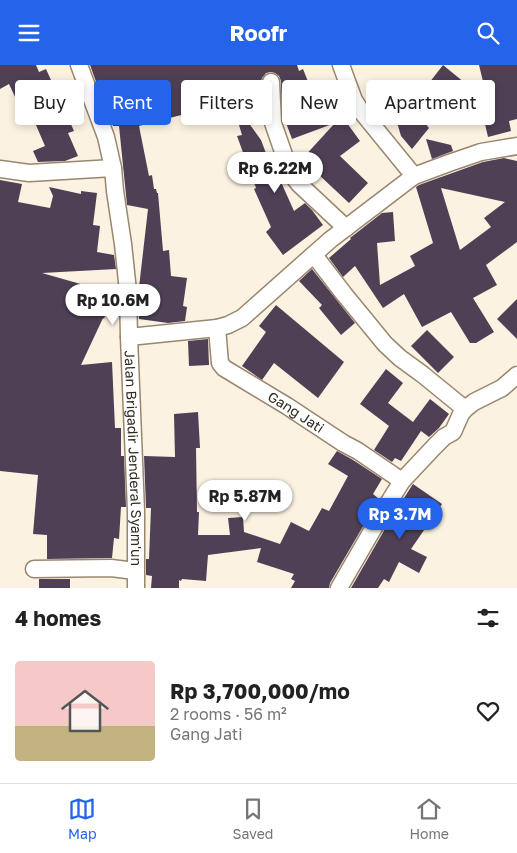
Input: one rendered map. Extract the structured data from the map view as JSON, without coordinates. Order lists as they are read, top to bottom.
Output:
{
  "streets": {
    "street": ["Gang Jati", "Jalan Brigadir Jenderal Syam'un"]
  },
  "page": {
    "header": "Roofr",
    "chip": [
      "Buy",
      "Rent",
      "Filters",
      "New",
      "Apartment"
    ],
    "price": [
      "Rp 6.22M",
      "Rp 10.6M",
      "Rp 5.87M",
      "Rp 3.7M"
    ],
    "heading": "4 homes",
    "list": [
      {
        "name": "Rp 3,700,000/mo",
        "note": "2 rooms · 56 m² · Gang Jati"
      }
    ],
    "tabs": ["Map", "Saved", "Home"]
  }
}
